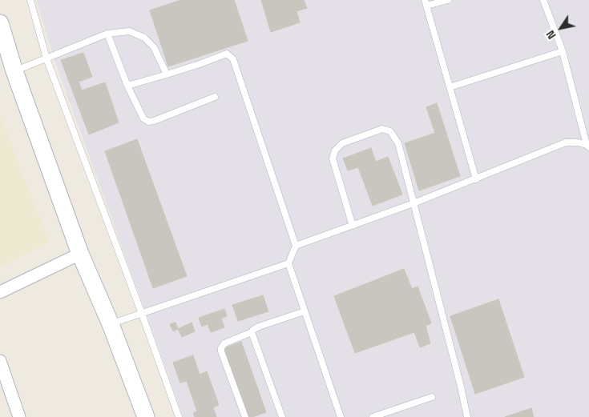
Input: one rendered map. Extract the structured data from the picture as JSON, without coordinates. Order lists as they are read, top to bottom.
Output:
{
  "north": "bottom left"
}
